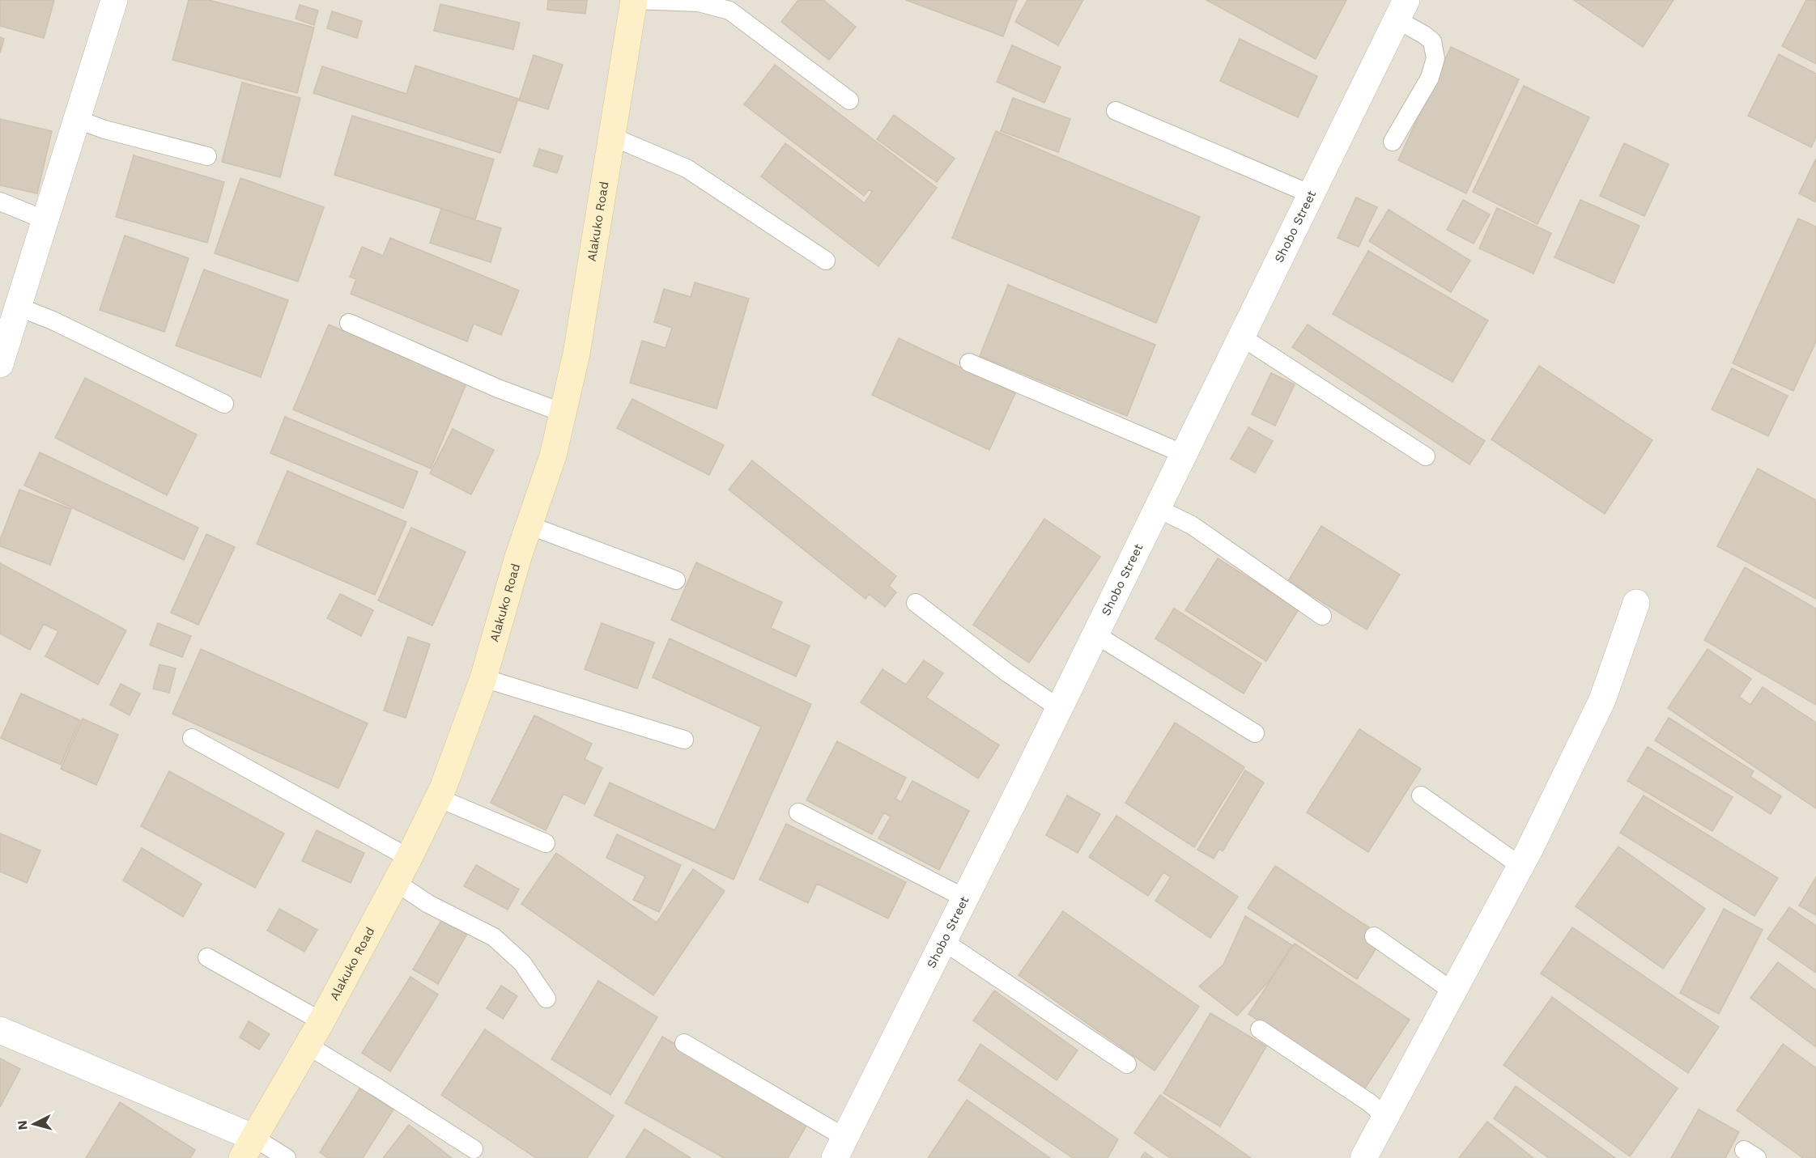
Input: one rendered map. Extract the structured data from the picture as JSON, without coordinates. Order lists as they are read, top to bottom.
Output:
{
  "streets": {
    "main road": ["Alakuko Road"],
    "street": ["Shobo Street"]
  },
  "north": "left"
}
